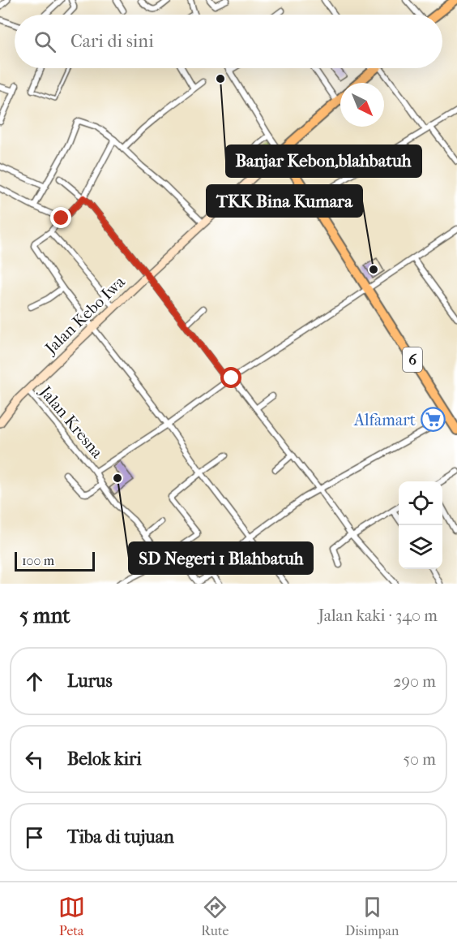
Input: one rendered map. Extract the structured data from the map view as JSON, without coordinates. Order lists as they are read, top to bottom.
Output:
{
  "streets": {
    "highway": ["6"],
    "main road": ["Jalan Kebo Iwa"],
    "street": ["Jalan Kresna"]
  },
  "crossings": [
    ["Jalan Kebo Iwa", "6"],
    ["Jalan Kebo Iwa", "Jalan Kresna"]
  ],
  "places": {
    "other": ["Banjar Kebon,blahbatuh", "TKK Bina Kumara", "SD Negeri 1 Blahbatuh"],
    "supermarket": ["Alfamart"]
  },
  "scale_bar": "100 m",
  "north": "bottom right",
  "page": {
    "search": "Cari di sini",
    "scale": "100 m",
    "heading": ["5 mnt", "Jalan kaki · 340 m"],
    "list": [
      ["Lurus", "290 m"],
      ["Belok kiri", "50 m"],
      "Tiba di tujuan"
    ],
    "nav": ["Peta", "Rute", "Disimpan"]
  }
}
